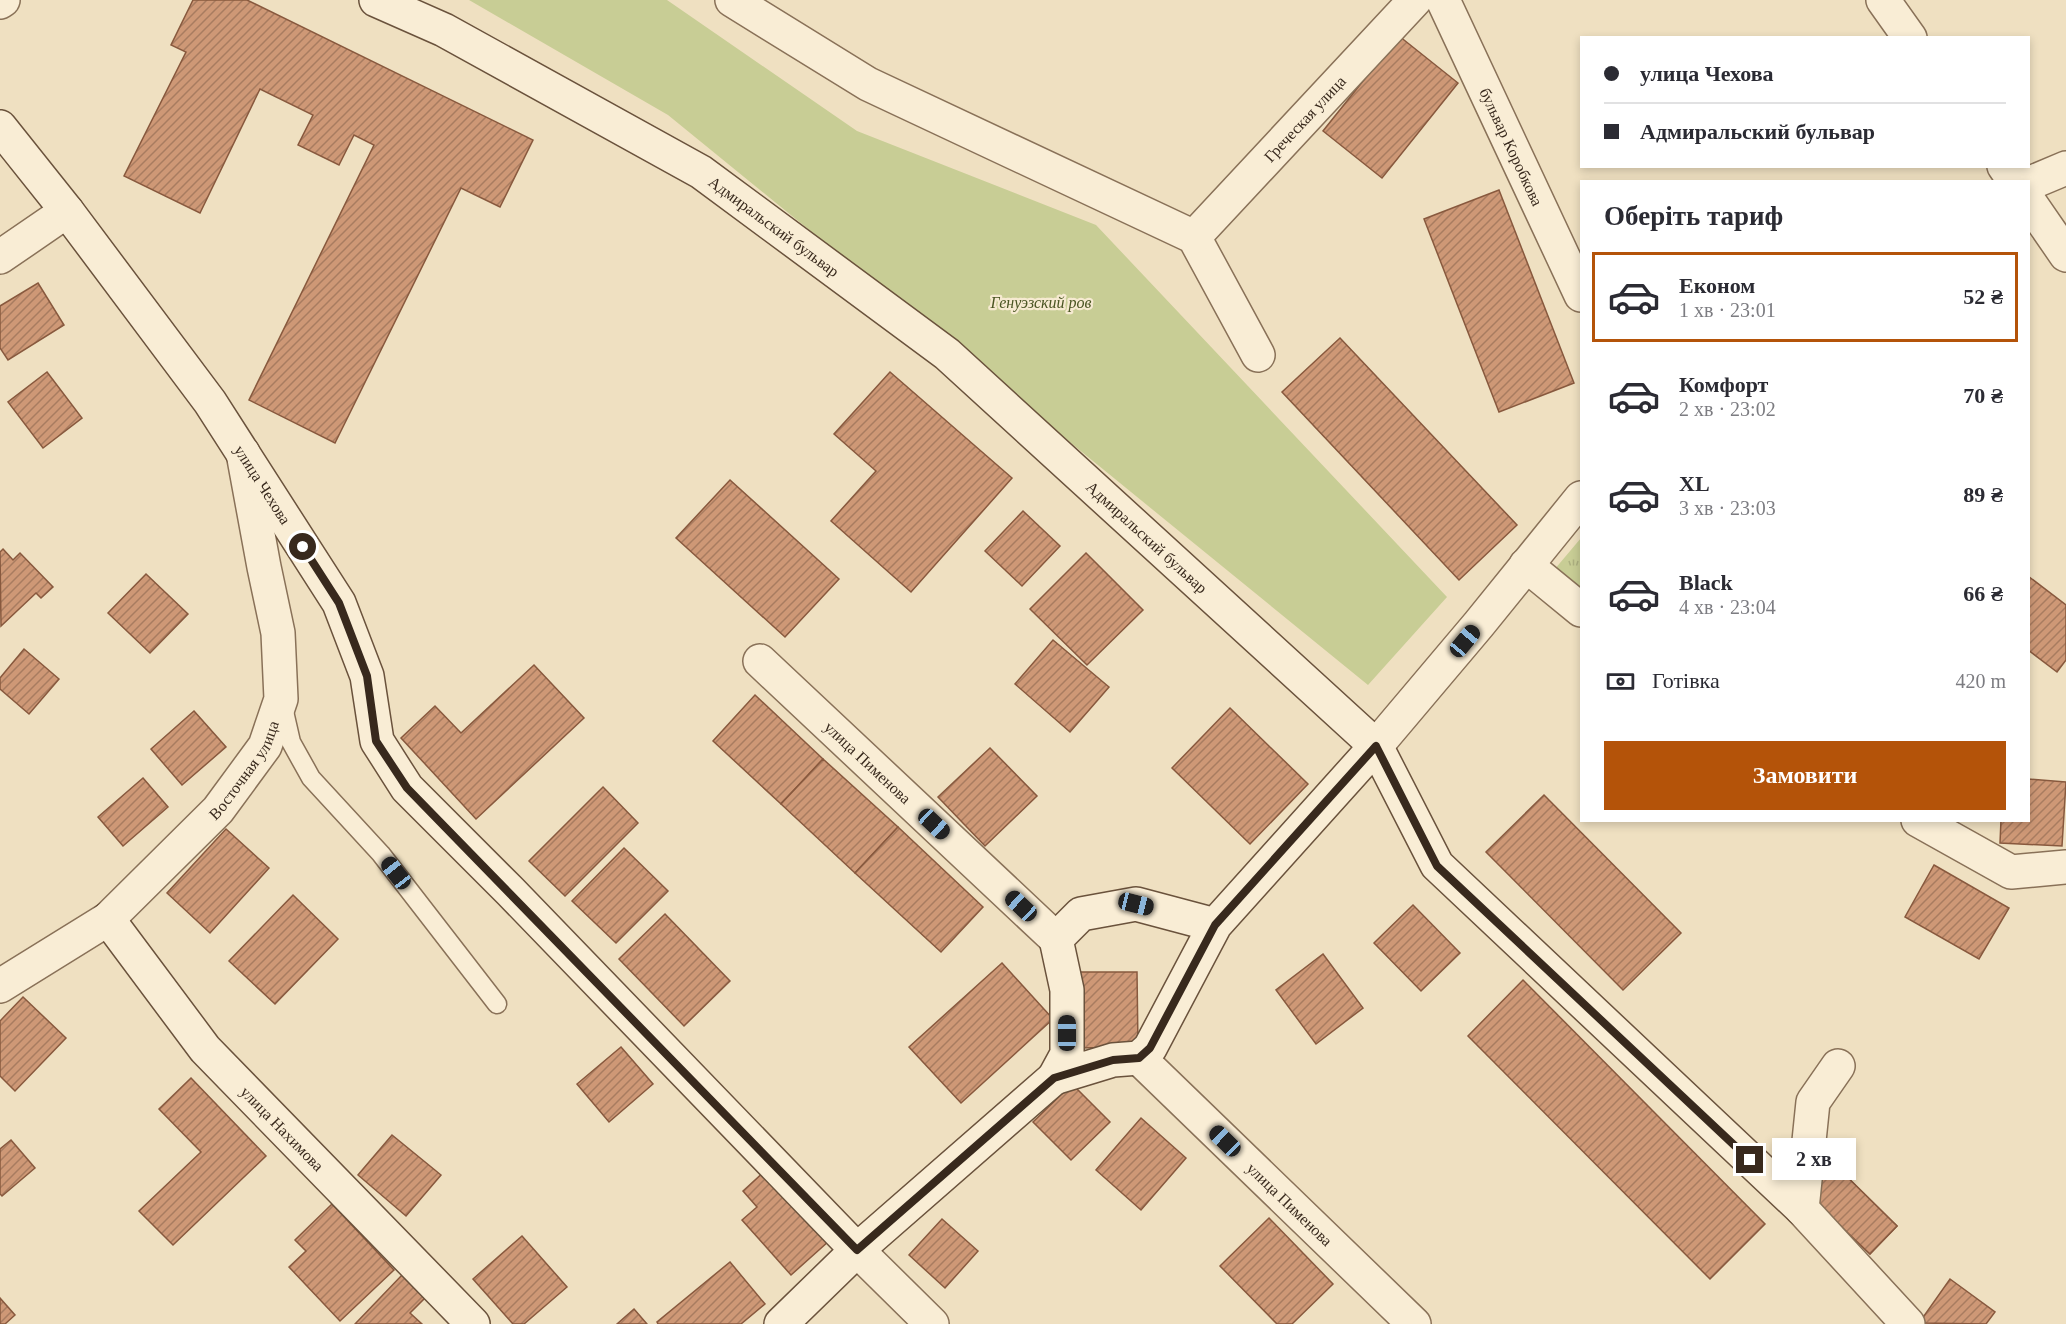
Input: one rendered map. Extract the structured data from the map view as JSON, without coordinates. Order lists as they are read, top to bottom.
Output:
{
  "streets": {
    "street": [
      "Греческая улица",
      "бульвар Коробкова",
      "Адмиральский бульвар",
      "улица Чехова",
      "улица Пименова",
      "Восточная улица",
      "улица Нахимова"
    ]
  },
  "crossings": [
    ["улица Чехова", "Восточная улица"],
    ["Восточная улица", "улица Нахимова"]
  ],
  "parks": ["Генуэзский ров"],
  "page": {
    "banner": ["улица Чехова", "Адмиральский бульвар"],
    "heading": "Оберіть тариф",
    "list": [
      {
        "name": "Економ",
        "note": "1 хв · 23:01",
        "value": "52 ₴"
      },
      {
        "name": "Комфорт",
        "note": "2 хв · 23:02",
        "value": "70 ₴"
      },
      {
        "name": "XL",
        "note": "3 хв · 23:03",
        "value": "89 ₴"
      },
      {
        "name": "Black",
        "note": "4 хв · 23:04",
        "value": "66 ₴"
      }
    ],
    "pay": ["Готівка", "420 m"],
    "buttons": "Замовити",
    "bubble": "2 хв"
  }
}
